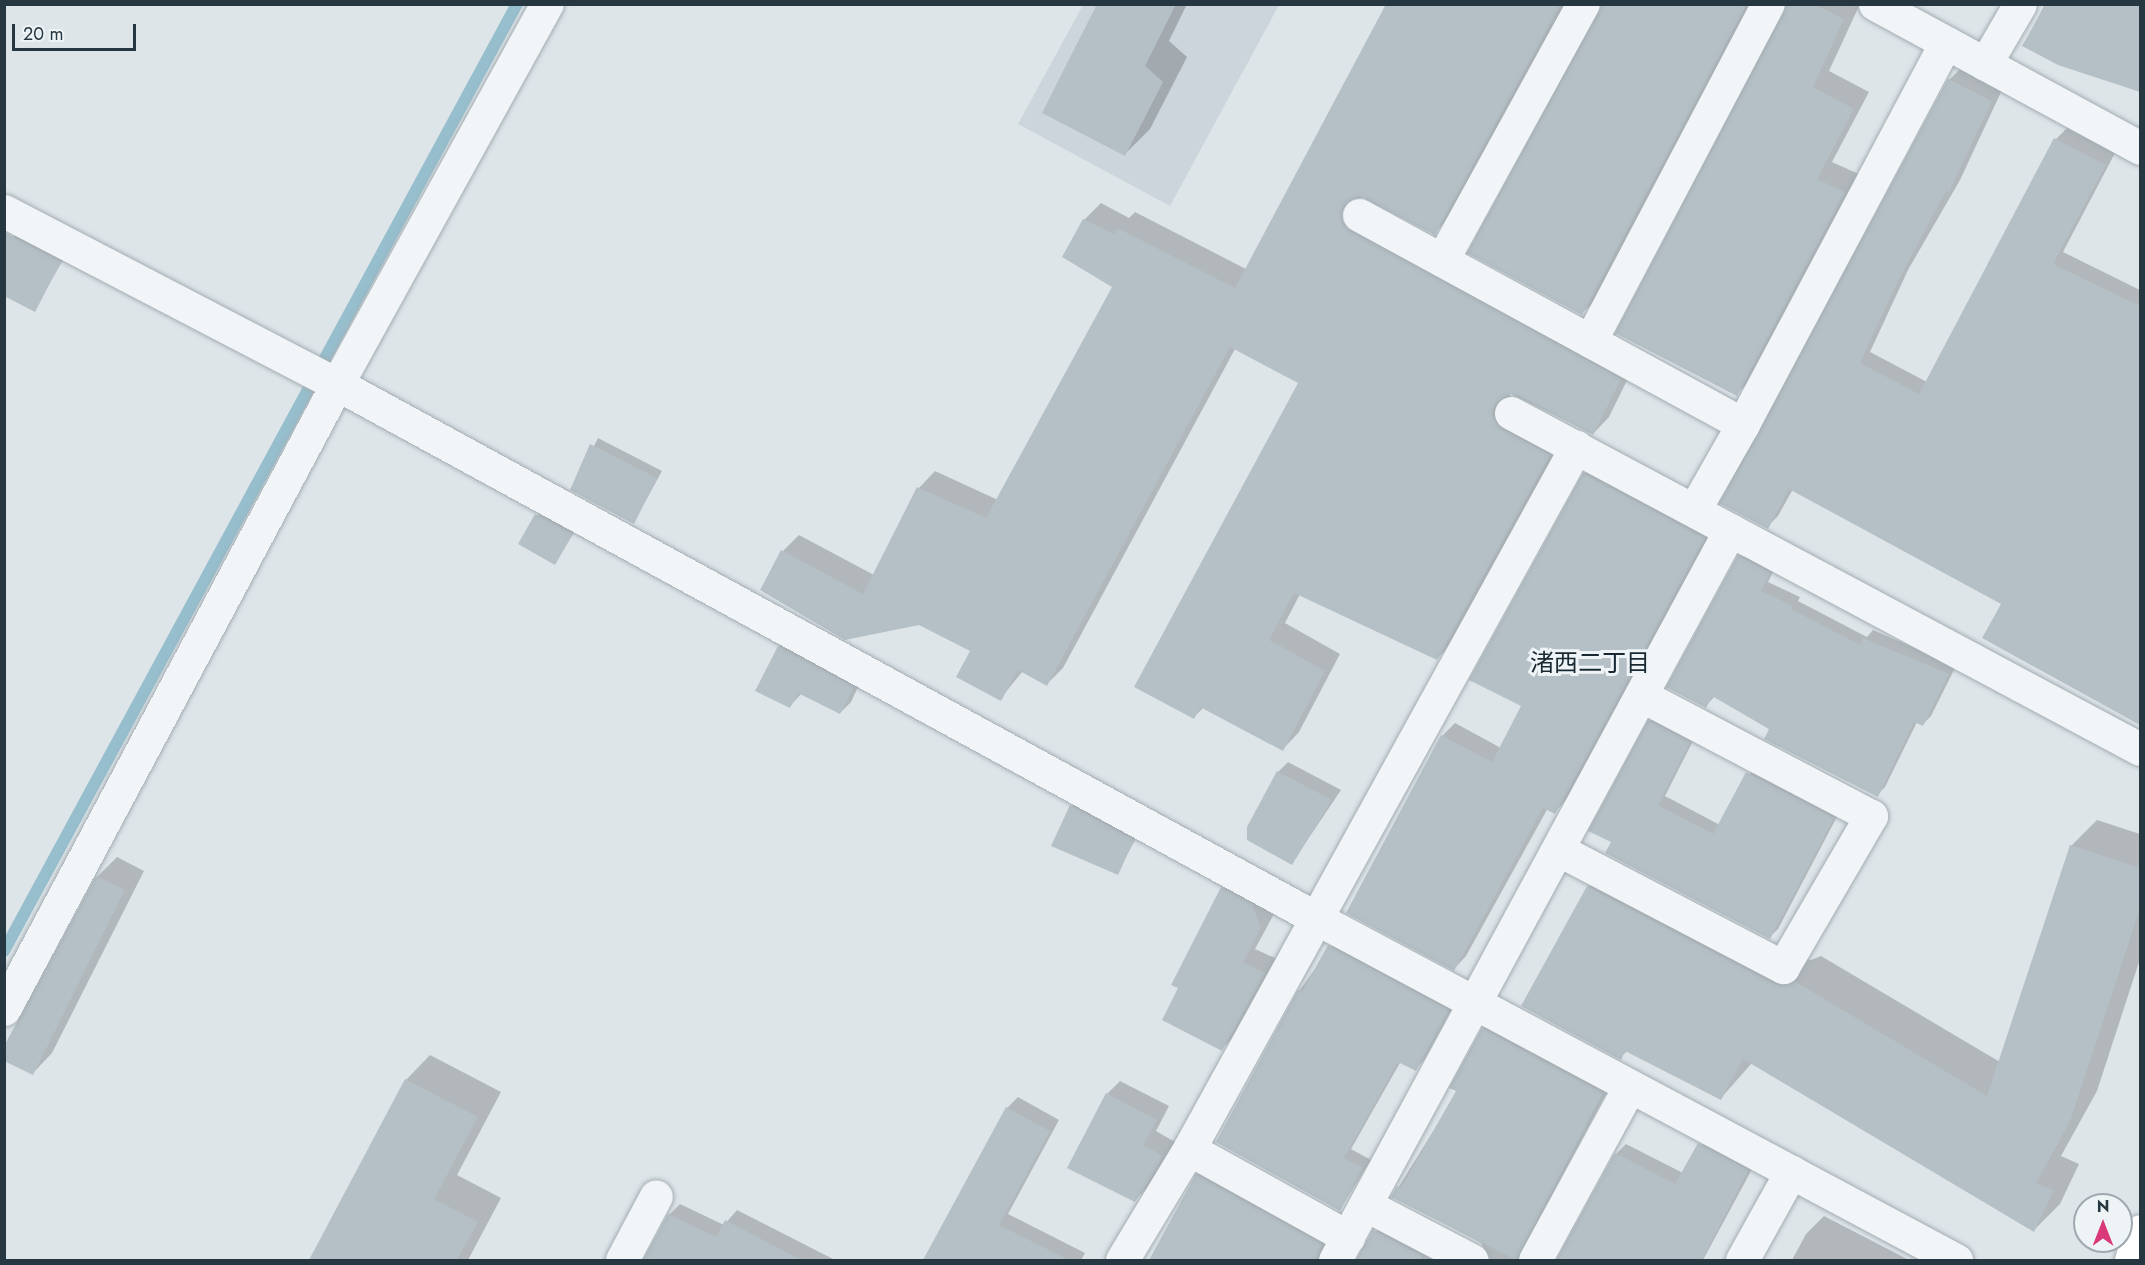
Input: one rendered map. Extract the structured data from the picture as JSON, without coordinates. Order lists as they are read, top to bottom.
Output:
{
  "districts": ["渚西二丁目"],
  "scale_bar": "20 m",
  "north": "top"
}
